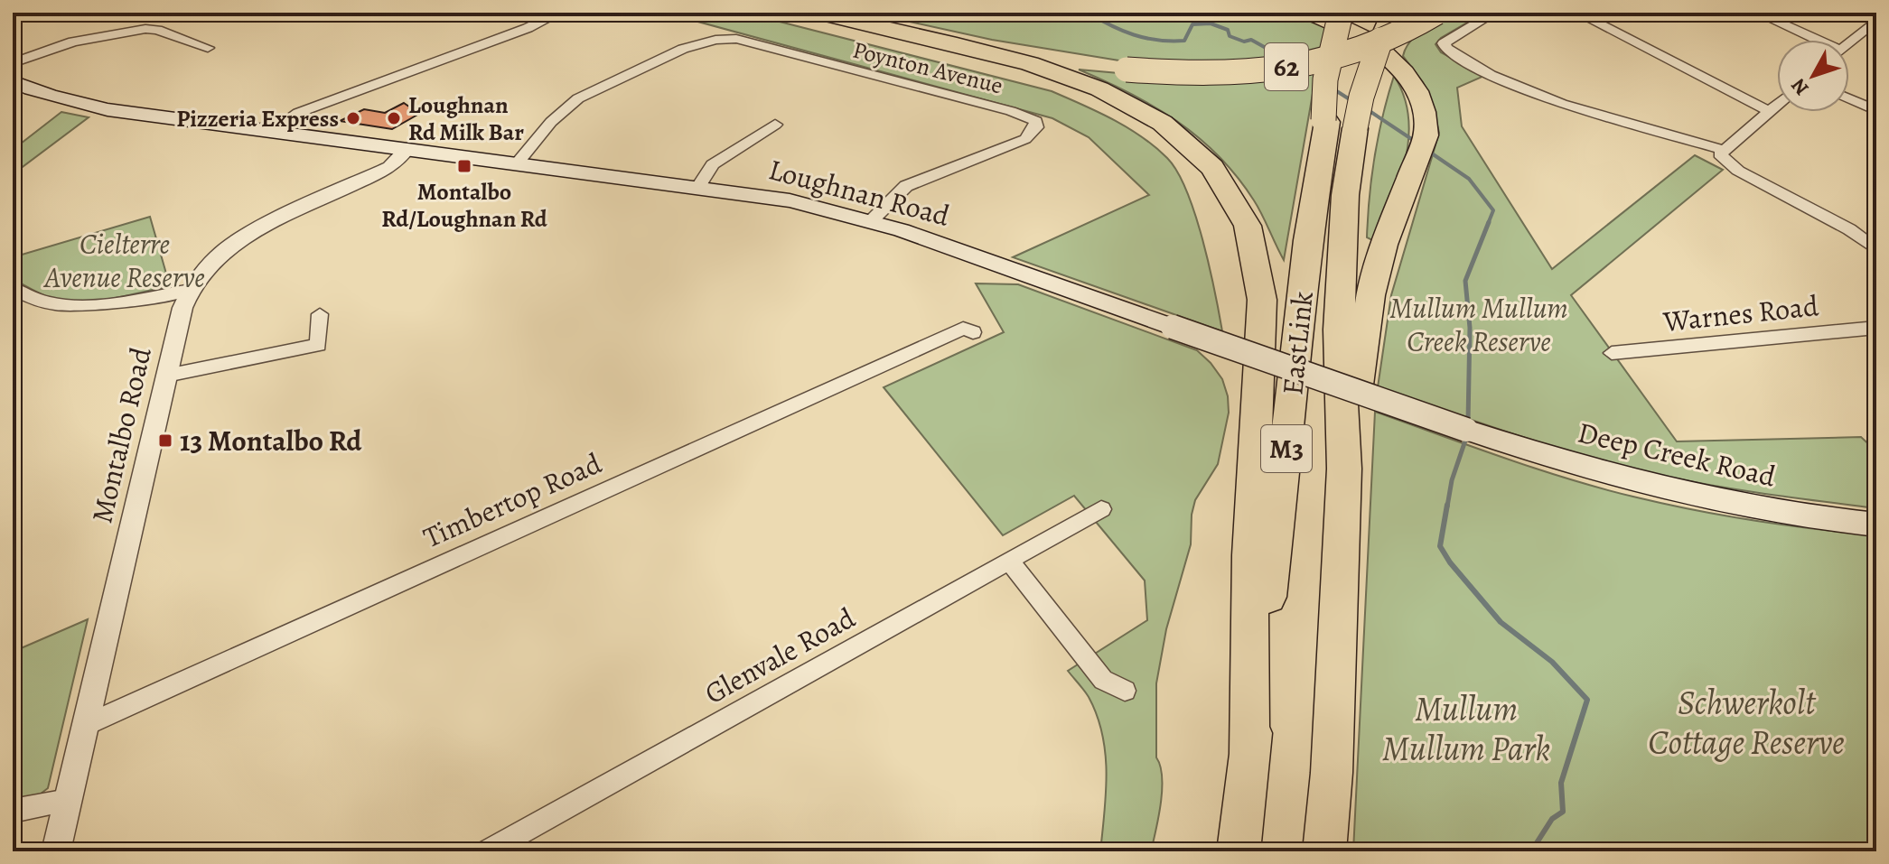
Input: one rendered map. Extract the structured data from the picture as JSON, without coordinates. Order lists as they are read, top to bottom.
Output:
{
  "streets": {
    "highway": ["62", "EastLink", "M3"],
    "main road": ["Loughnan Road", "Deep Creek Road"],
    "street": [
      "Poynton Avenue",
      "Warnes Road",
      "Montalbo Road",
      "Timbertop Road",
      "Glenvale Road"
    ]
  },
  "crossings": [
    ["Poynton Avenue", "Loughnan Road"],
    ["Loughnan Road", "Montalbo Road"],
    ["Loughnan Road", "Deep Creek Road"],
    ["Montalbo Road", "Timbertop Road"]
  ],
  "parks": [
    "Cielterre Avenue Reserve",
    "Mullum Mullum Creek Reserve",
    "Schwerkolt Cottage Reserve",
    "Mullum Mullum Park"
  ],
  "places": {
    "other": ["Pizzeria Express", "Loughnan Rd Milk Bar"],
    "transit": ["Montalbo Rd/Loughnan Rd", "13 Montalbo Rd"]
  },
  "north": "bottom left"
}
